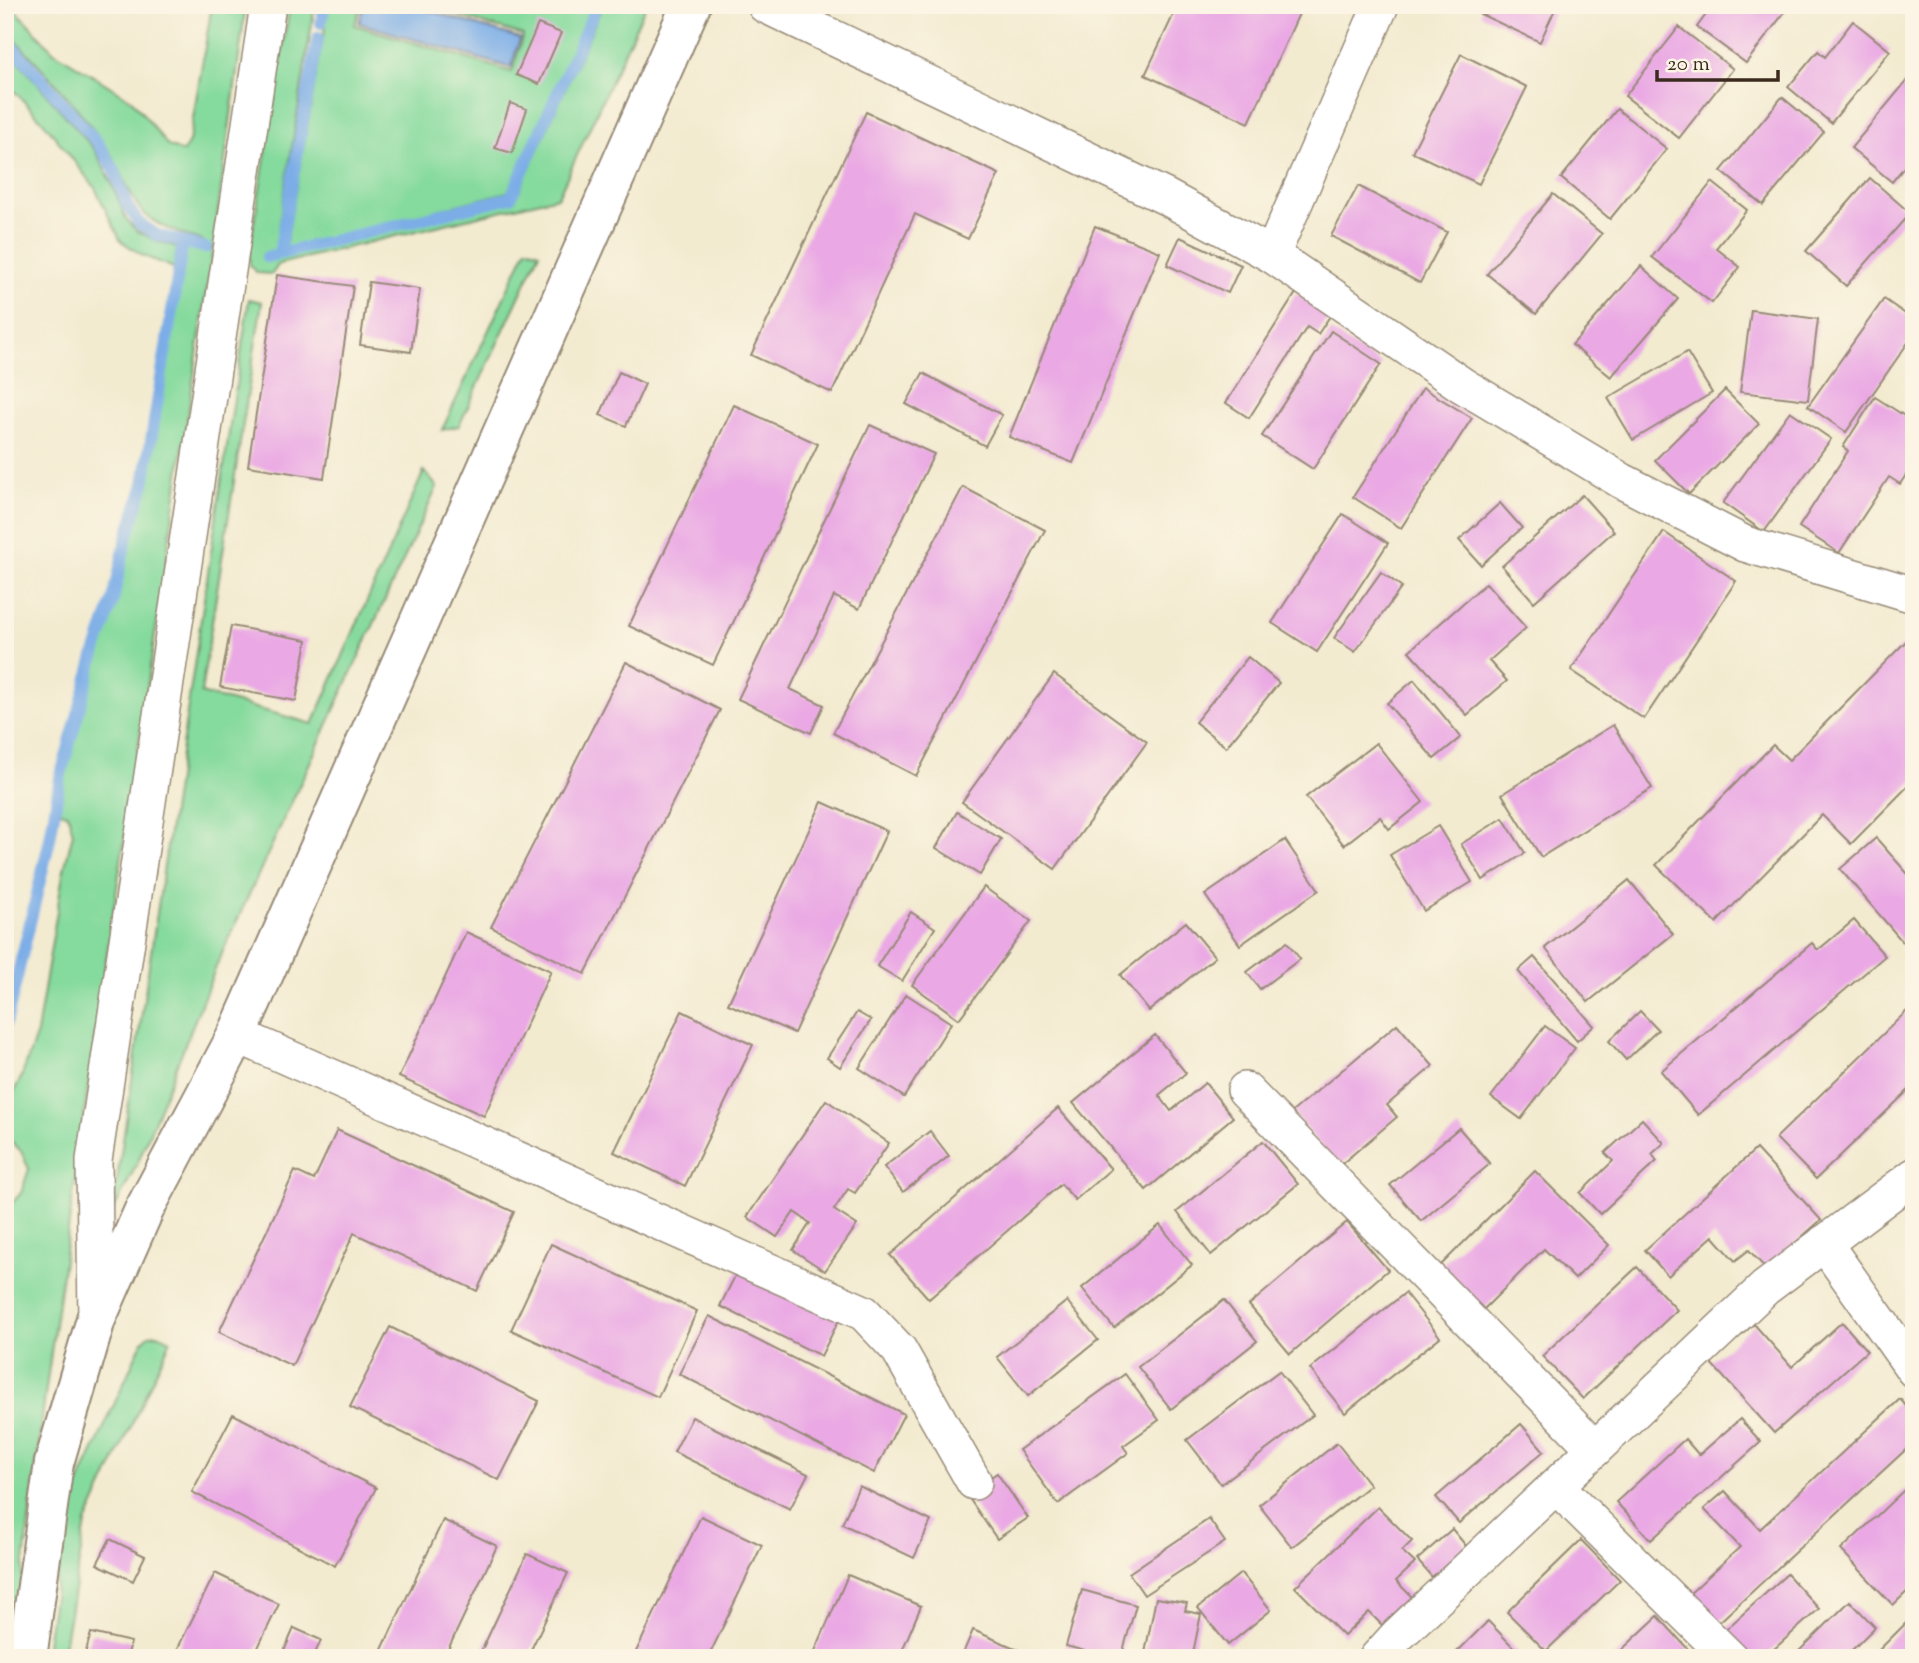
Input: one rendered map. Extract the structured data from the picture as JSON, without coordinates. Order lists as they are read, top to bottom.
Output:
{
  "scale_bar": "20 m"
}
